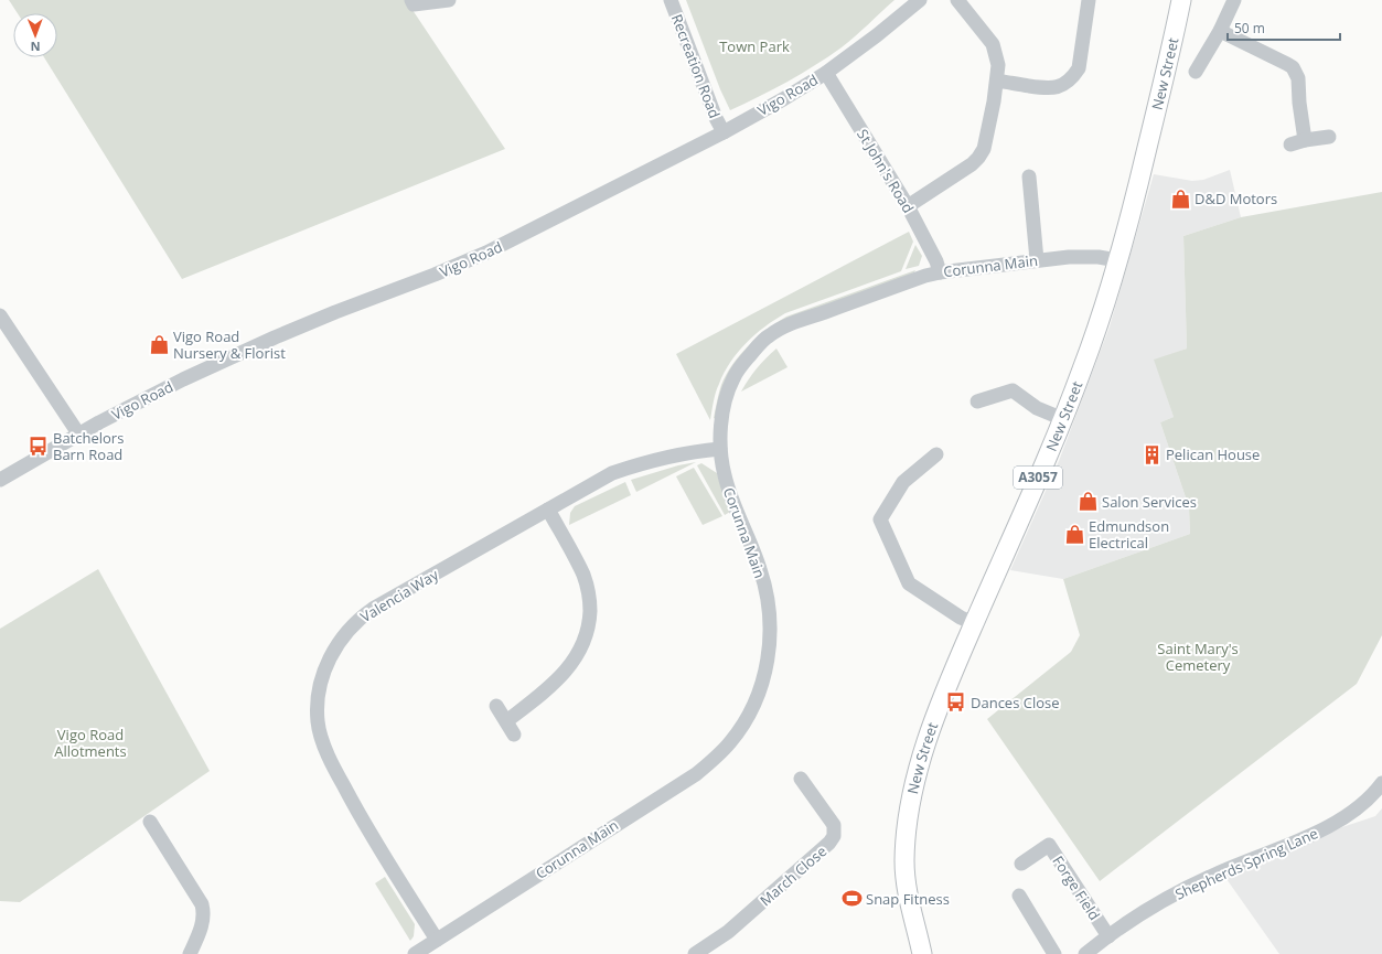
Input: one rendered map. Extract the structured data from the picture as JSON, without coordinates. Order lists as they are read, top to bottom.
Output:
{
  "streets": {
    "main road": ["New Street", "A3057"],
    "street": [
      "Recreation Road",
      "Vigo Road",
      "St John's Road",
      "Corunna Main",
      "Valencia Way",
      "Shepherds Spring Lane",
      "March Close",
      "Forge Field"
    ]
  },
  "crossings": [
    ["Recreation Road", "Vigo Road"],
    ["New Street", "Corunna Main"],
    ["Vigo Road", "St John's Road"],
    ["St John's Road", "Corunna Main"],
    ["Corunna Main", "Valencia Way"],
    ["Shepherds Spring Lane", "Forge Field"]
  ],
  "parks": ["Town Park", "Saint Mary's Cemetery", "Vigo Road Allotments"],
  "places": {
    "shop": [
      "D&D Motors",
      "Vigo Road Nursery & Florist",
      "Salon Services",
      "Edmundson Electrical"
    ],
    "bus stop": ["Batchelors Barn Road", "Dances Close"],
    "building": ["Pelican House"],
    "sports": ["Snap Fitness"]
  },
  "scale_bar": "50 m",
  "north": "bottom"
}
